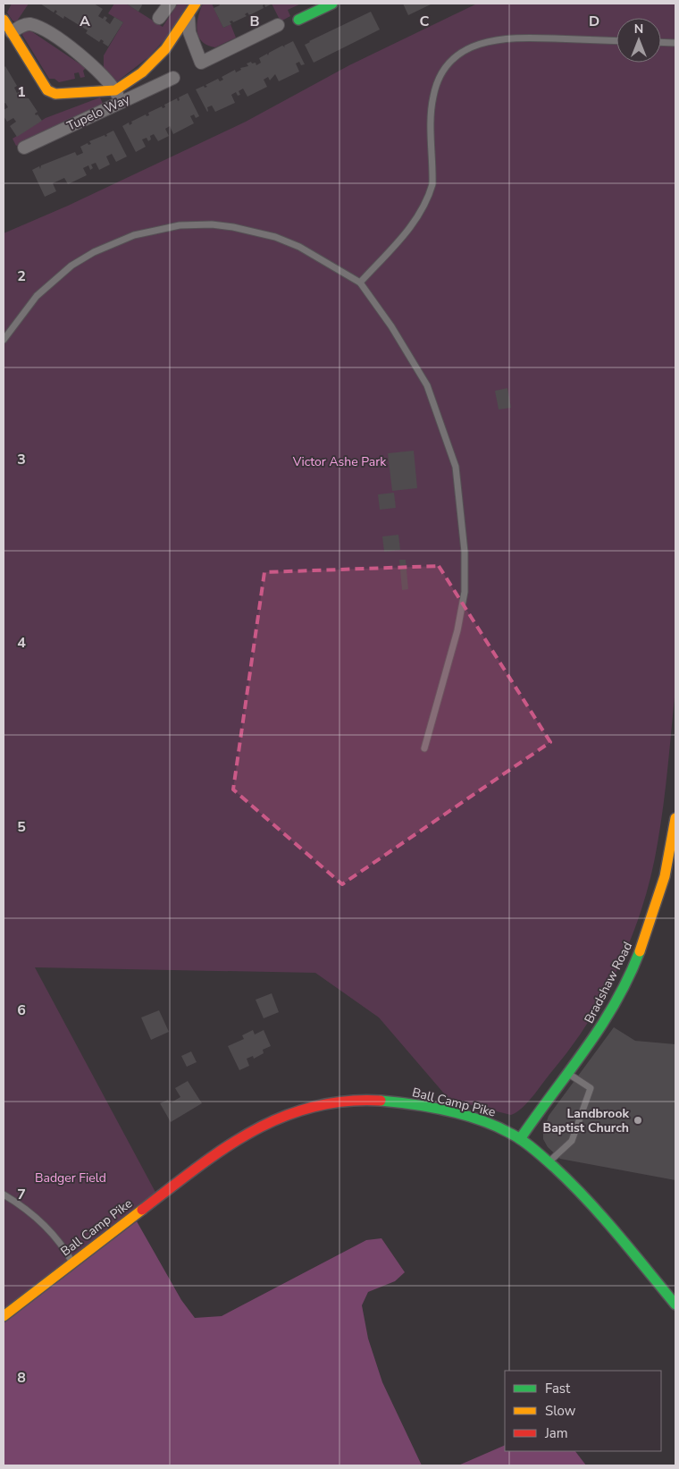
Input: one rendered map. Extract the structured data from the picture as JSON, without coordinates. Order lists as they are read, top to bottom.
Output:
{
  "streets": {
    "street": ["Tupelo Way", "Bradshaw Road", "Ball Camp Pike"]
  },
  "crossings": [
    ["Bradshaw Road", "Ball Camp Pike"]
  ],
  "parks": ["Victor Ashe Park", "Badger Field"],
  "places": ["Landbrook Baptist Church"],
  "legend": ["Fast", "Slow", "Jam"],
  "north": "top",
  "grid": {
    "columns": [
      "A",
      "B",
      "C",
      "D"
    ],
    "rows": [
      "1",
      "2",
      "3",
      "4",
      "5",
      "6",
      "7",
      "8"
    ]
  }
}
